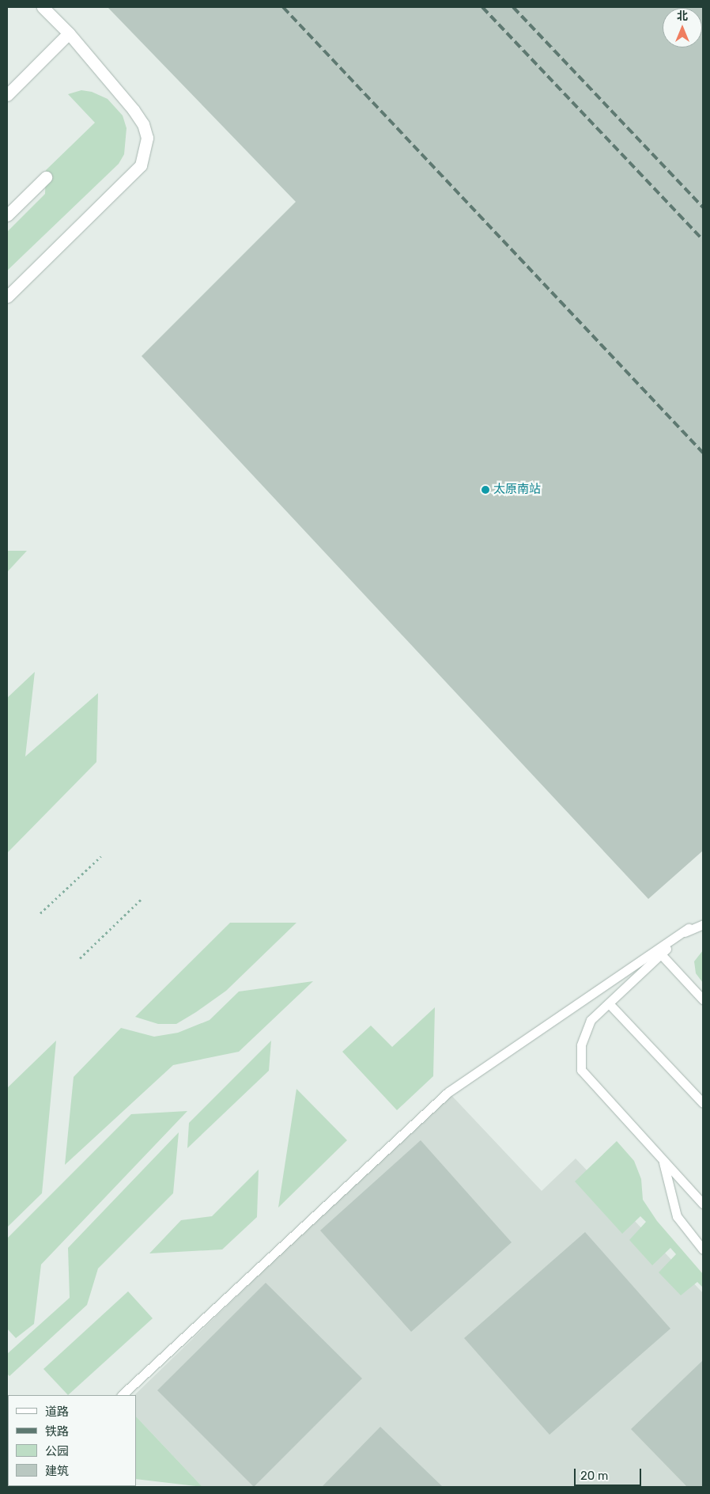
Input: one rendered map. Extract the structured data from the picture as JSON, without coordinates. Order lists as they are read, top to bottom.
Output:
{
  "places": ["太原南站"],
  "legend": [
    "道路",
    "铁路",
    "公园",
    "建筑"
  ],
  "scale_bar": "20 m",
  "north": "top"
}
